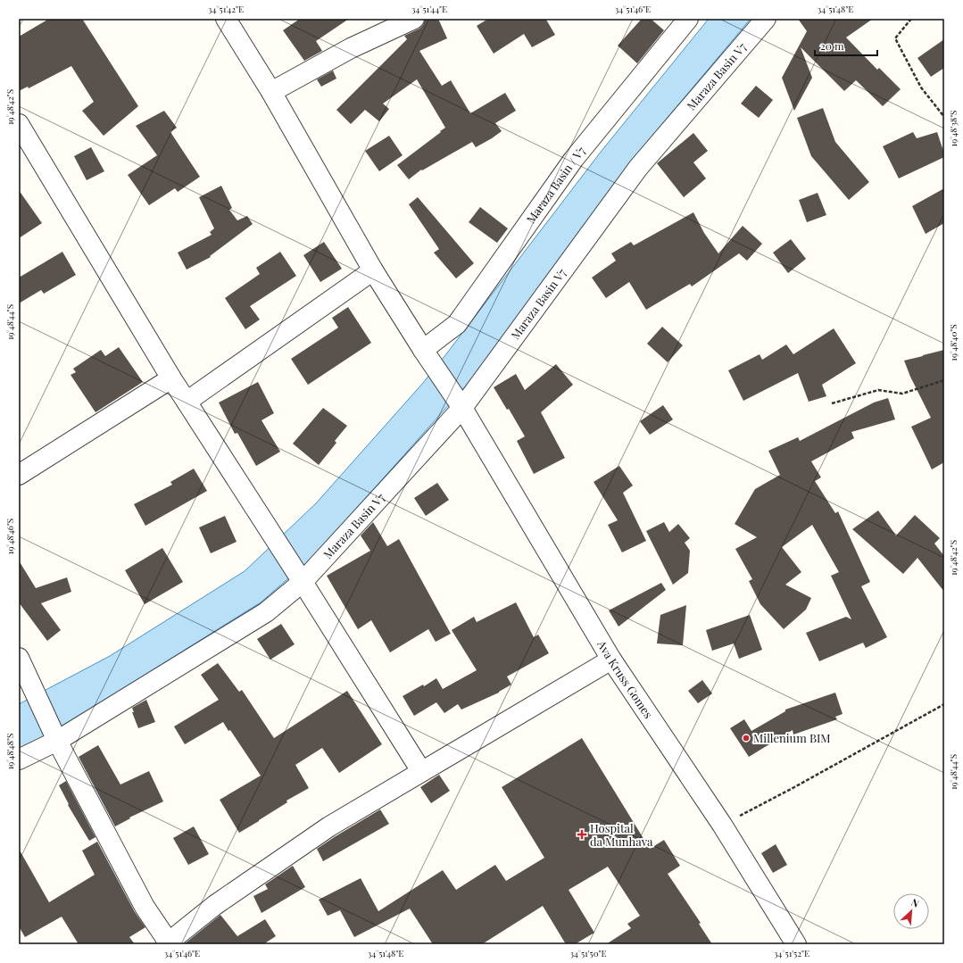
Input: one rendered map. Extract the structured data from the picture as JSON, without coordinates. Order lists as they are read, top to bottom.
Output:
{
  "streets": {
    "street": ["Maraza Basin V7", "Maraza Basin / V7", "Ava Kruss Gomes"]
  },
  "crossings": [
    ["Maraza Basin V7", "Ava Kruss Gomes"],
    ["Maraza Basin / V7", "Ava Kruss Gomes"]
  ],
  "places": {
    "other": ["Millenium BIM"],
    "health": ["Hospital da Munhava"]
  },
  "scale_bar": "20 m",
  "north": "top right",
  "coordinates": [
    "34°51'42\"E",
    "34°51'44\"E",
    "34°51'46\"E",
    "34°51'48\"E",
    "19°48'42\"S",
    "19°48'38\"S",
    "19°48'44\"S",
    "19°48'40\"S",
    "19°48'46\"S",
    "19°48'48\"S",
    "34°51'50\"E",
    "34°51'52\"E"
  ]
}
